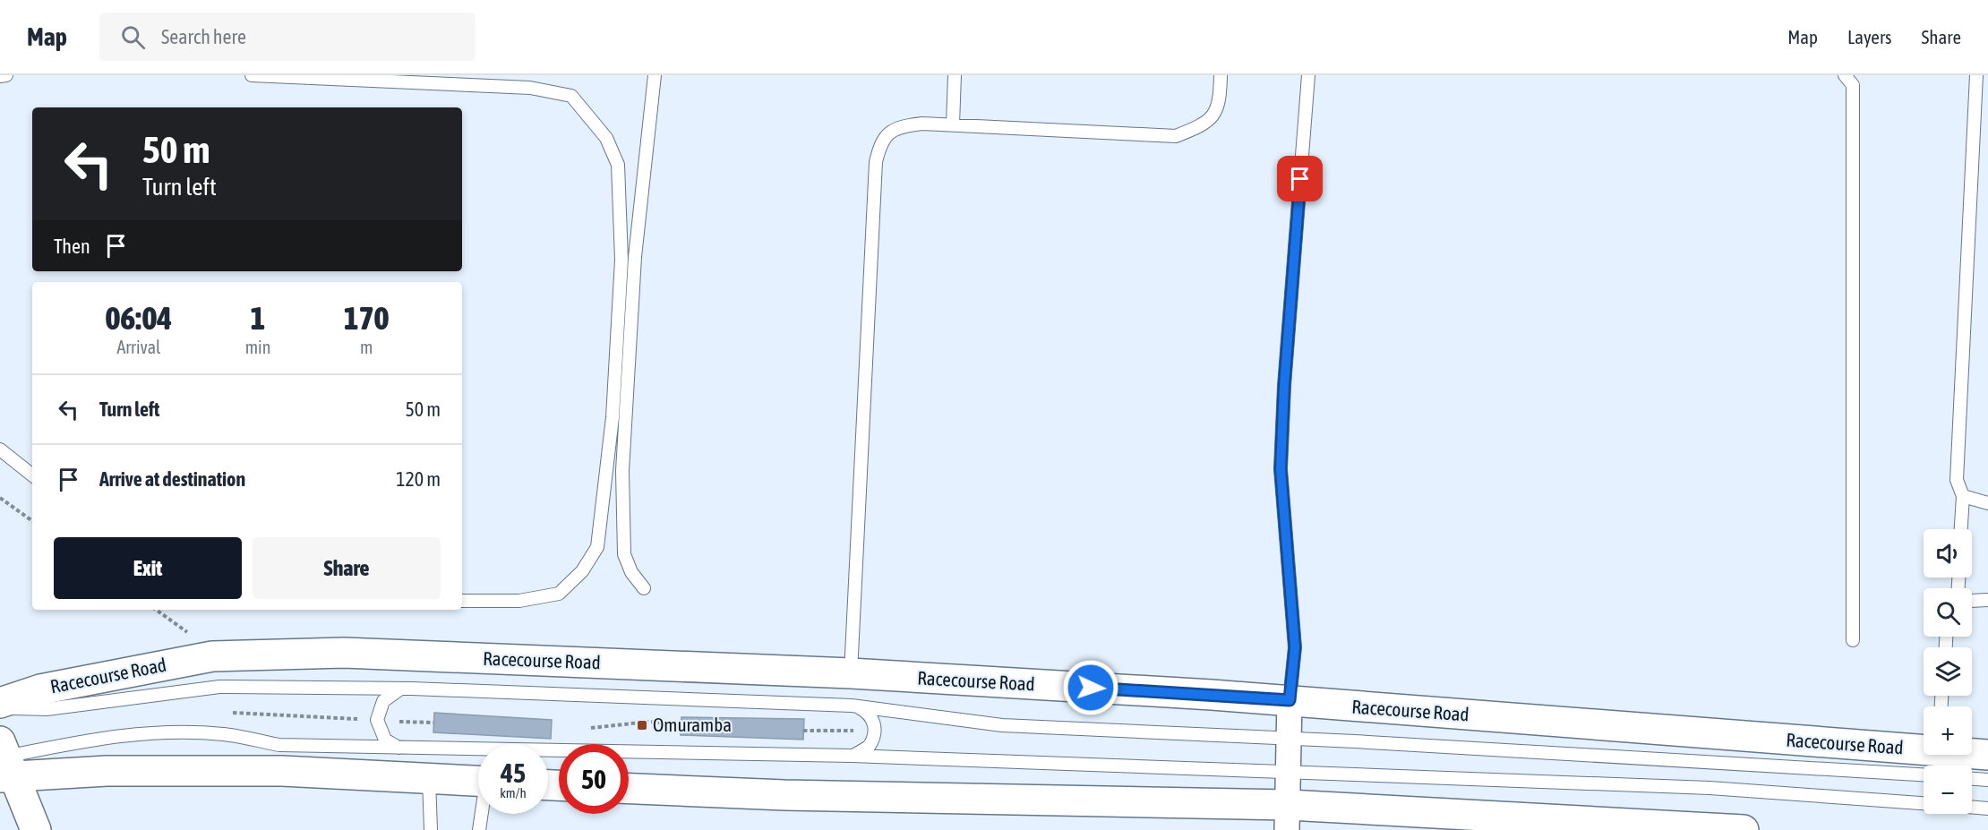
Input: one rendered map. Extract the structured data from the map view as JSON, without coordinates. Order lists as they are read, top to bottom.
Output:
{
  "streets": {
    "main road": ["Racecourse Road"]
  },
  "places": {
    "transit": ["Omuramba"]
  },
  "page": {
    "header": "Map",
    "search": "Search here",
    "nav": ["Map", "Layers", "Share"],
    "turn": ["50 m", "Turn left"],
    "then": "Then",
    "eta": [
      "06:04",
      "Arrival",
      "1",
      "min",
      "170",
      "m"
    ],
    "list": [
      {
        "name": "Turn left",
        "value": "50 m"
      },
      {
        "name": "Arrive at destination",
        "value": "120 m"
      }
    ],
    "buttons": ["Exit", "Share"],
    "map_buttons": ["+", "−"],
    "speed": "45 km/h",
    "limit": "50"
  }
}
